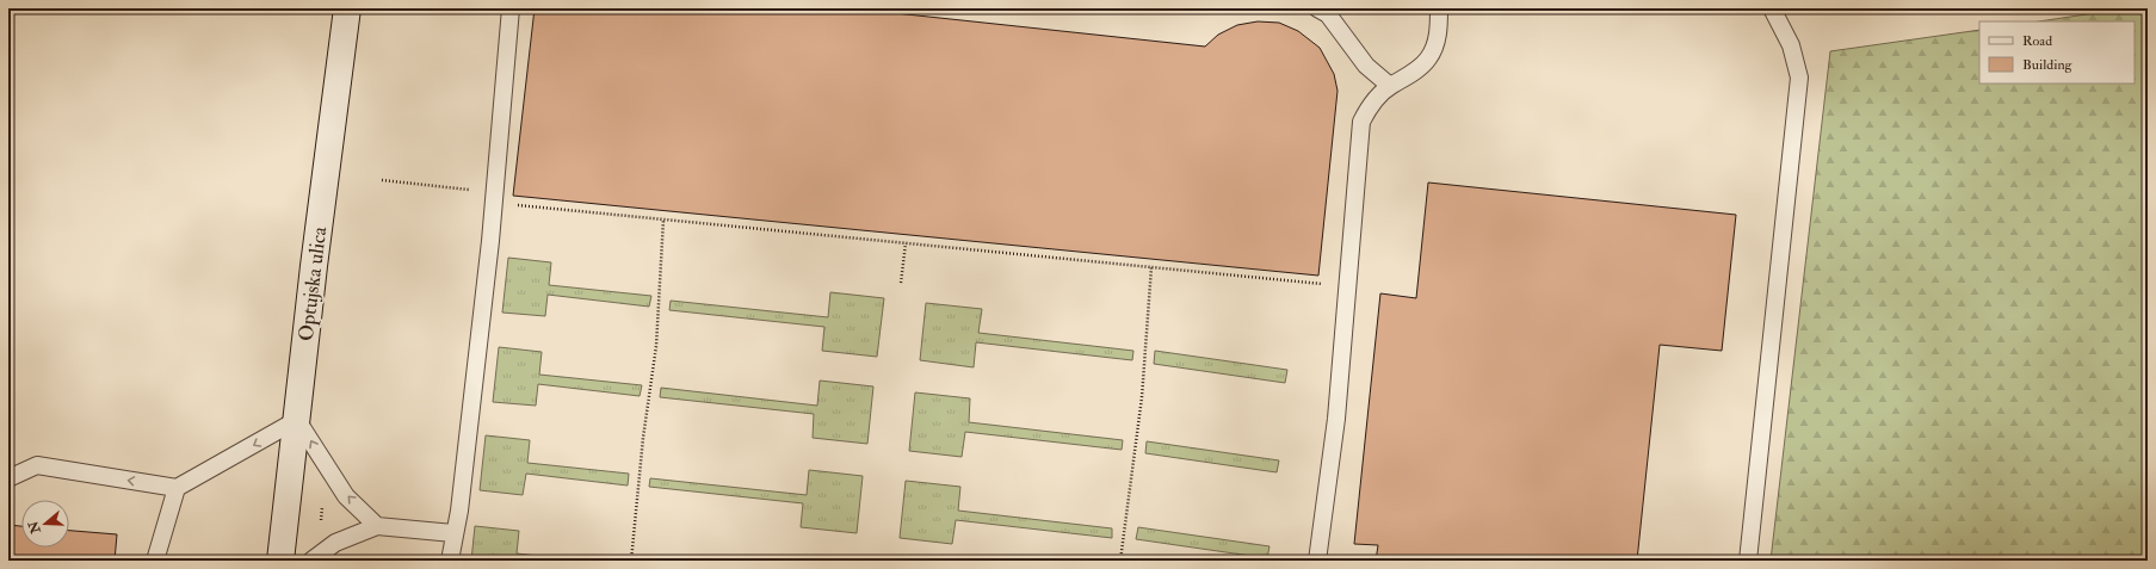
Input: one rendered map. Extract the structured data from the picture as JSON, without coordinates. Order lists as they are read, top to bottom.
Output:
{
  "streets": {
    "main road": ["Optujska ulica"]
  },
  "legend": ["Road", "Building"],
  "north": "left"
}
